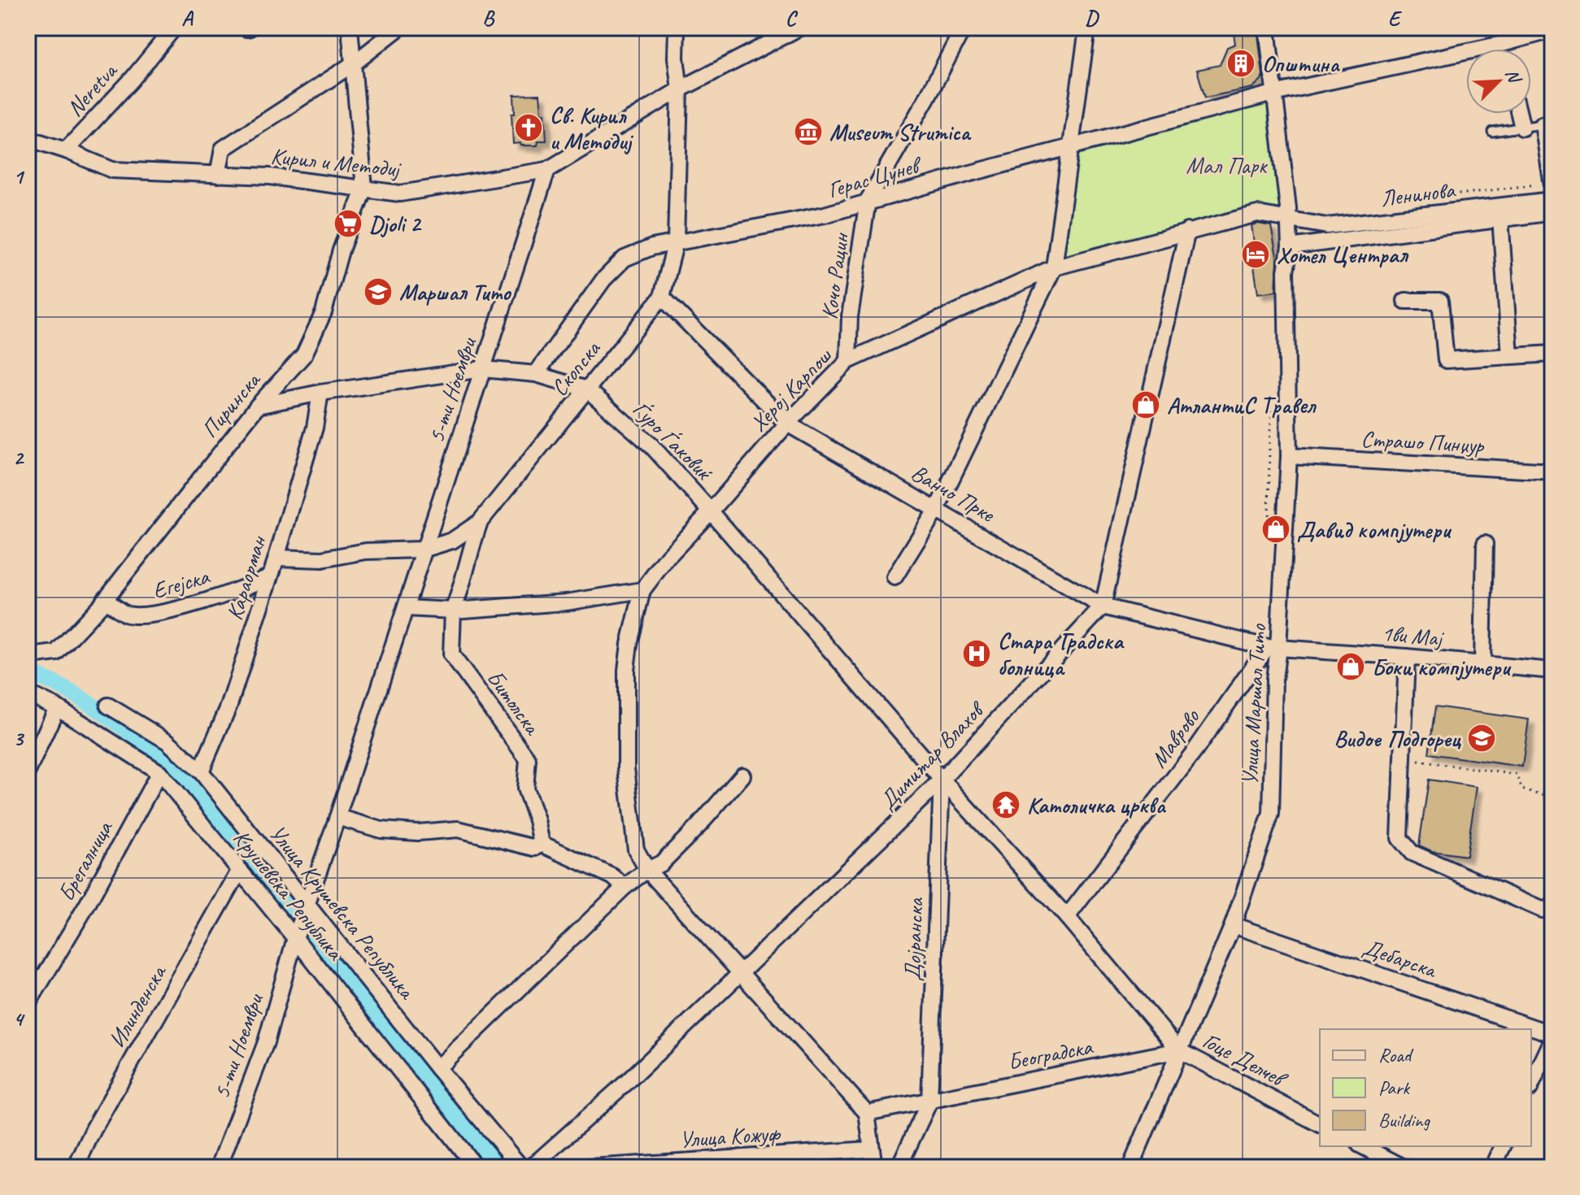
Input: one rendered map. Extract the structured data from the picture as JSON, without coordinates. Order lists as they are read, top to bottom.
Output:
{
  "streets": {
    "street": [
      "Neretva",
      "Кирил и Методиј",
      "Герас Цунев",
      "Ленинова",
      "Кочо Рацин",
      "Скопска",
      "Херој Карпош",
      "5-ти Ноември",
      "Пиринска",
      "Ѓуро Ѓаковиќ",
      "Страшо Пинџур",
      "Ванчо Прке",
      "Караорман",
      "Егејска",
      "1ви Мај",
      "Битолска",
      "Улица Маршал Тито",
      "Маврово",
      "Димитар Влахов",
      "Брегалница",
      "Крушевска Република",
      "Улица Крушевска Република",
      "Дојранска",
      "Дебарска",
      "Илинденска",
      "Београдска",
      "Гоце Делчев",
      "Улица Кожуф"
    ]
  },
  "crossings": [
    ["Neretva", "Кирил и Методиј"],
    ["Кирил и Методиј", "Скопска"],
    ["Кирил и Методиј", "5-ти Ноември"],
    ["Кирил и Методиј", "Пиринска"],
    ["Герас Цунев", "Кочо Рацин"],
    ["Герас Цунев", "Скопска"],
    ["Герас Цунев", "Ѓуро Ѓаковиќ"],
    ["Герас Цунев", "Улица Маршал Тито"],
    ["Ленинова", "Херој Карпош"],
    ["Ленинова", "Улица Маршал Тито"],
    ["Кочо Рацин", "Херој Карпош"],
    ["Скопска", "Ѓуро Ѓаковиќ"],
    ["Скопска", "Ванчо Прке"],
    ["Скопска", "Битолска"],
    ["Херој Карпош", "Ѓуро Ѓаковиќ"],
    ["Херој Карпош", "Ванчо Прке"],
    ["5-ти Ноември", "Ѓуро Ѓаковиќ"],
    ["5-ти Ноември", "Крушевска Република"],
    ["5-ти Ноември", "Улица Крушевска Република"],
    ["Пиринска", "Ѓуро Ѓаковиќ"],
    ["Пиринска", "Егејска"],
    ["Ѓуро Ѓаковиќ", "Караорман"],
    ["Ѓуро Ѓаковиќ", "Улица Маршал Тито"],
    ["Ѓуро Ѓаковиќ", "Маврово"],
    ["Ѓуро Ѓаковиќ", "Димитар Влахов"],
    ["Ѓуро Ѓаковиќ", "Дојранска"],
    ["Ѓуро Ѓаковиќ", "Београдска"],
    ["Ѓуро Ѓаковиќ", "Гоце Делчев"],
    ["Страшо Пинџур", "Улица Маршал Тито"],
    ["Ванчо Прке", "1ви Мај"],
    ["Ванчо Прке", "Улица Маршал Тито"],
    ["Ванчо Прке", "Маврово"],
    ["Ванчо Прке", "Димитар Влахов"],
    ["Караорман", "Егејска"],
    ["Караорман", "Улица Крушевска Република"],
    ["1ви Мај", "Улица Маршал Тито"],
    ["1ви Мај", "Маврово"],
    ["Улица Маршал Тито", "Маврово"],
    ["Улица Маршал Тито", "Дебарска"],
    ["Улица Маршал Тито", "Београдска"],
    ["Улица Маршал Тито", "Гоце Делчев"],
    ["Димитар Влахов", "Улица Крушевска Република"],
    ["Димитар Влахов", "Дојранска"],
    ["Брегалница", "Крушевска Република"],
    ["Крушевска Република", "Илинденска"],
    ["Дојранска", "Београдска"],
    ["Београдска", "Гоце Делчев"]
  ],
  "parks": ["Мал Парк"],
  "places": {
    "building": ["Општина"],
    "church": ["Св. Кирил и Методиј"],
    "museum": ["Museum Strumica"],
    "supermarket": ["Djoli 2"],
    "hotel": ["Хотел Централ"],
    "school or university": ["Маршал Тито", "Видое Подгорец"],
    "shop": ["АтлантиС Травел", "Давид компјутери", "Боки компјутери"],
    "hospital": ["Стара Градска болница"],
    "temple": ["Католичка црква"]
  },
  "legend": ["Road", "Park", "Building"],
  "north": "top right",
  "grid": {
    "columns": [
      "A",
      "B",
      "C",
      "D",
      "E"
    ],
    "rows": [
      "1",
      "2",
      "3",
      "4"
    ]
  }
}
